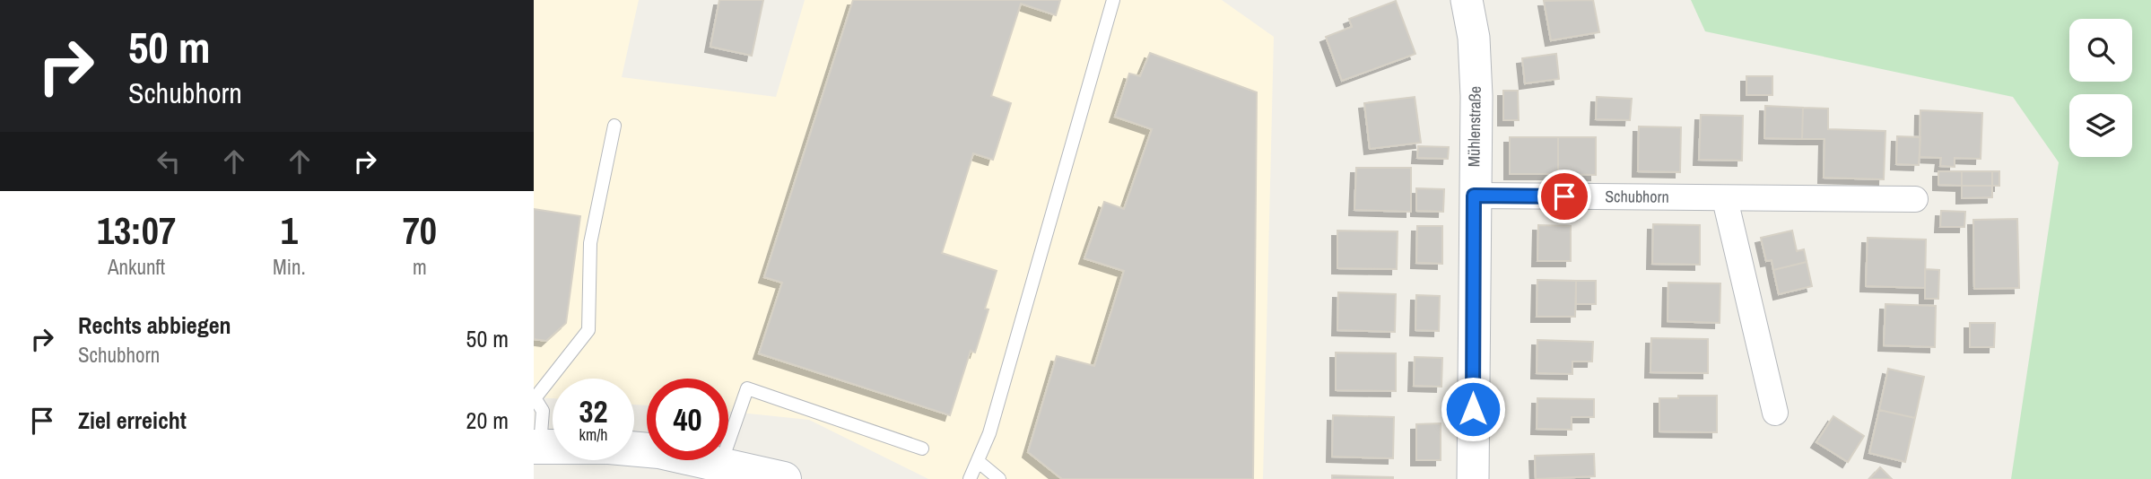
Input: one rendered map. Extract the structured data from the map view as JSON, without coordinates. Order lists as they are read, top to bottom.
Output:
{
  "streets": {
    "street": ["Mühlenstraße", "Schubhorn"]
  },
  "crossings": [
    ["Mühlenstraße", "Schubhorn"]
  ],
  "page": {
    "turn": ["50 m", "Schubhorn"],
    "eta": [
      "13:07",
      "Ankunft",
      "1",
      "Min.",
      "70",
      "m"
    ],
    "list": [
      {
        "name": "Rechts abbiegen",
        "note": "Schubhorn",
        "value": "50 m"
      },
      {
        "name": "Ziel erreicht",
        "value": "20 m"
      }
    ],
    "speed": "32 km/h",
    "limit": "40"
  }
}
